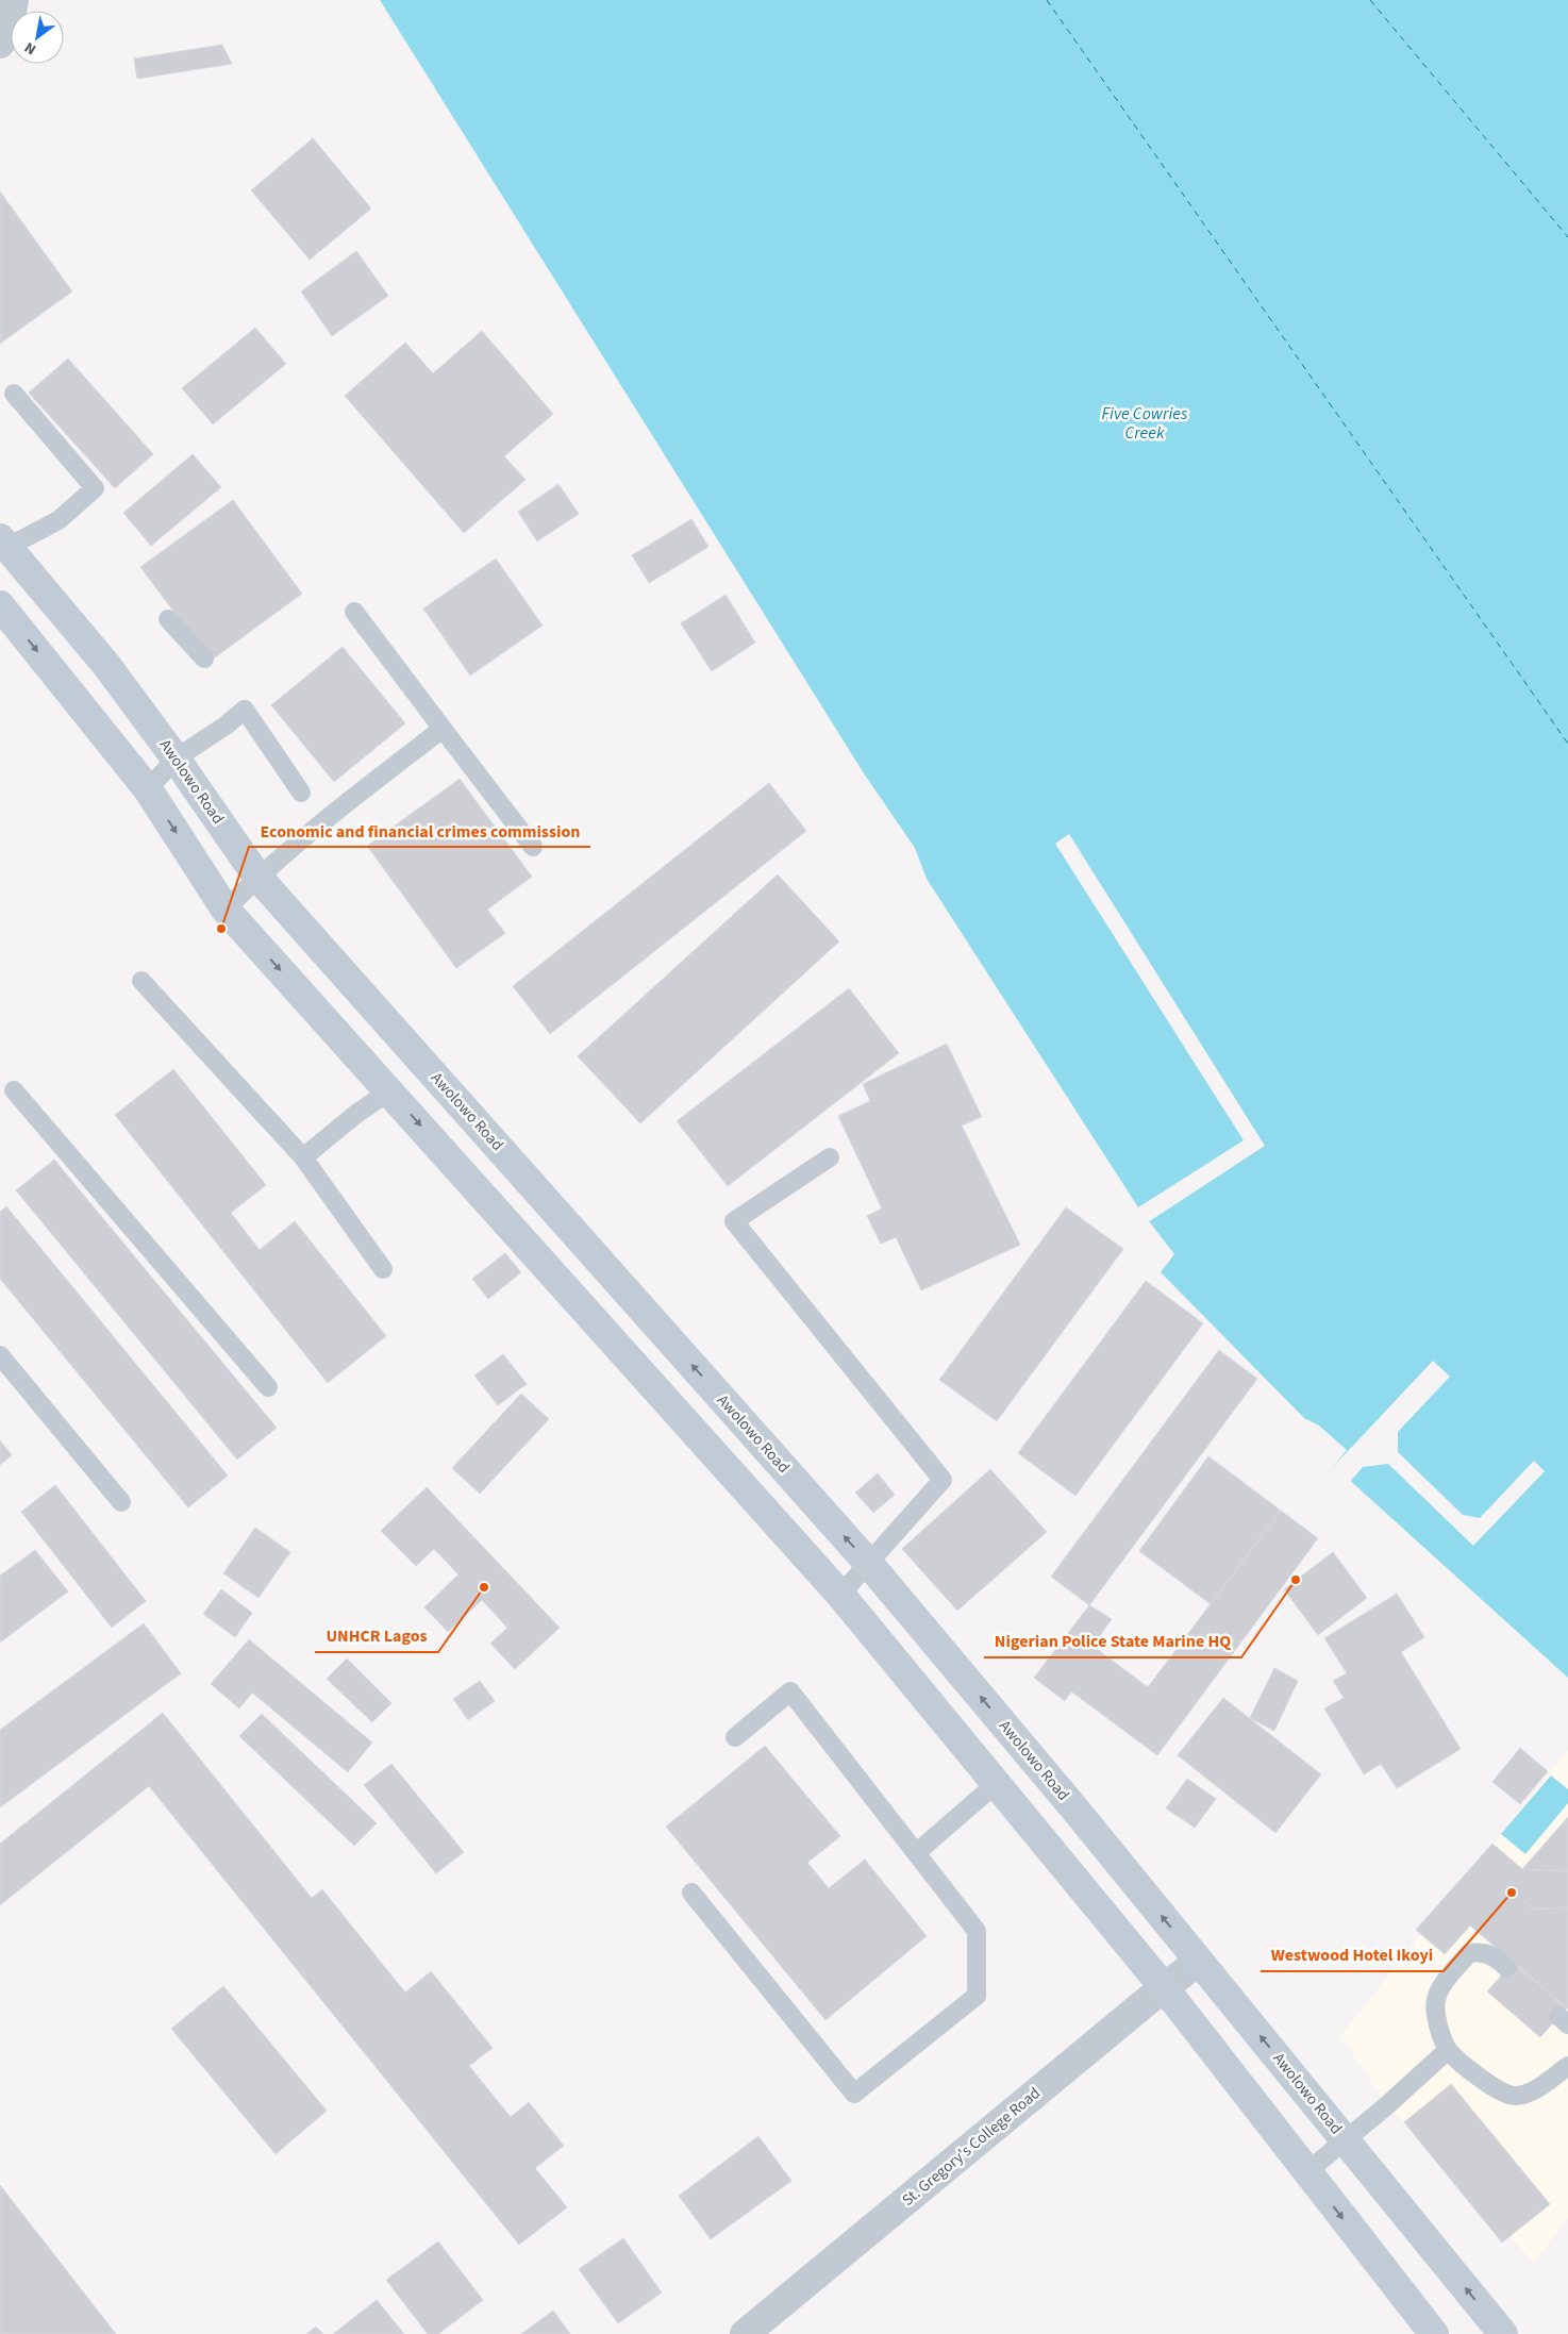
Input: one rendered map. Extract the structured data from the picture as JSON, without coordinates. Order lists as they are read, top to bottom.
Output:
{
  "streets": {
    "main road": ["Awolowo Road"],
    "street": ["St. Gregory's College Road"]
  },
  "crossings": [
    ["Awolowo Road", "St. Gregory's College Road"]
  ],
  "water": ["Five Cowries Creek"],
  "places": [
    "Economic and financial crimes commission",
    "Nigerian Police State Marine HQ",
    "UNHCR Lagos",
    "Westwood Hotel Ikoyi"
  ],
  "north": "bottom left"
}
